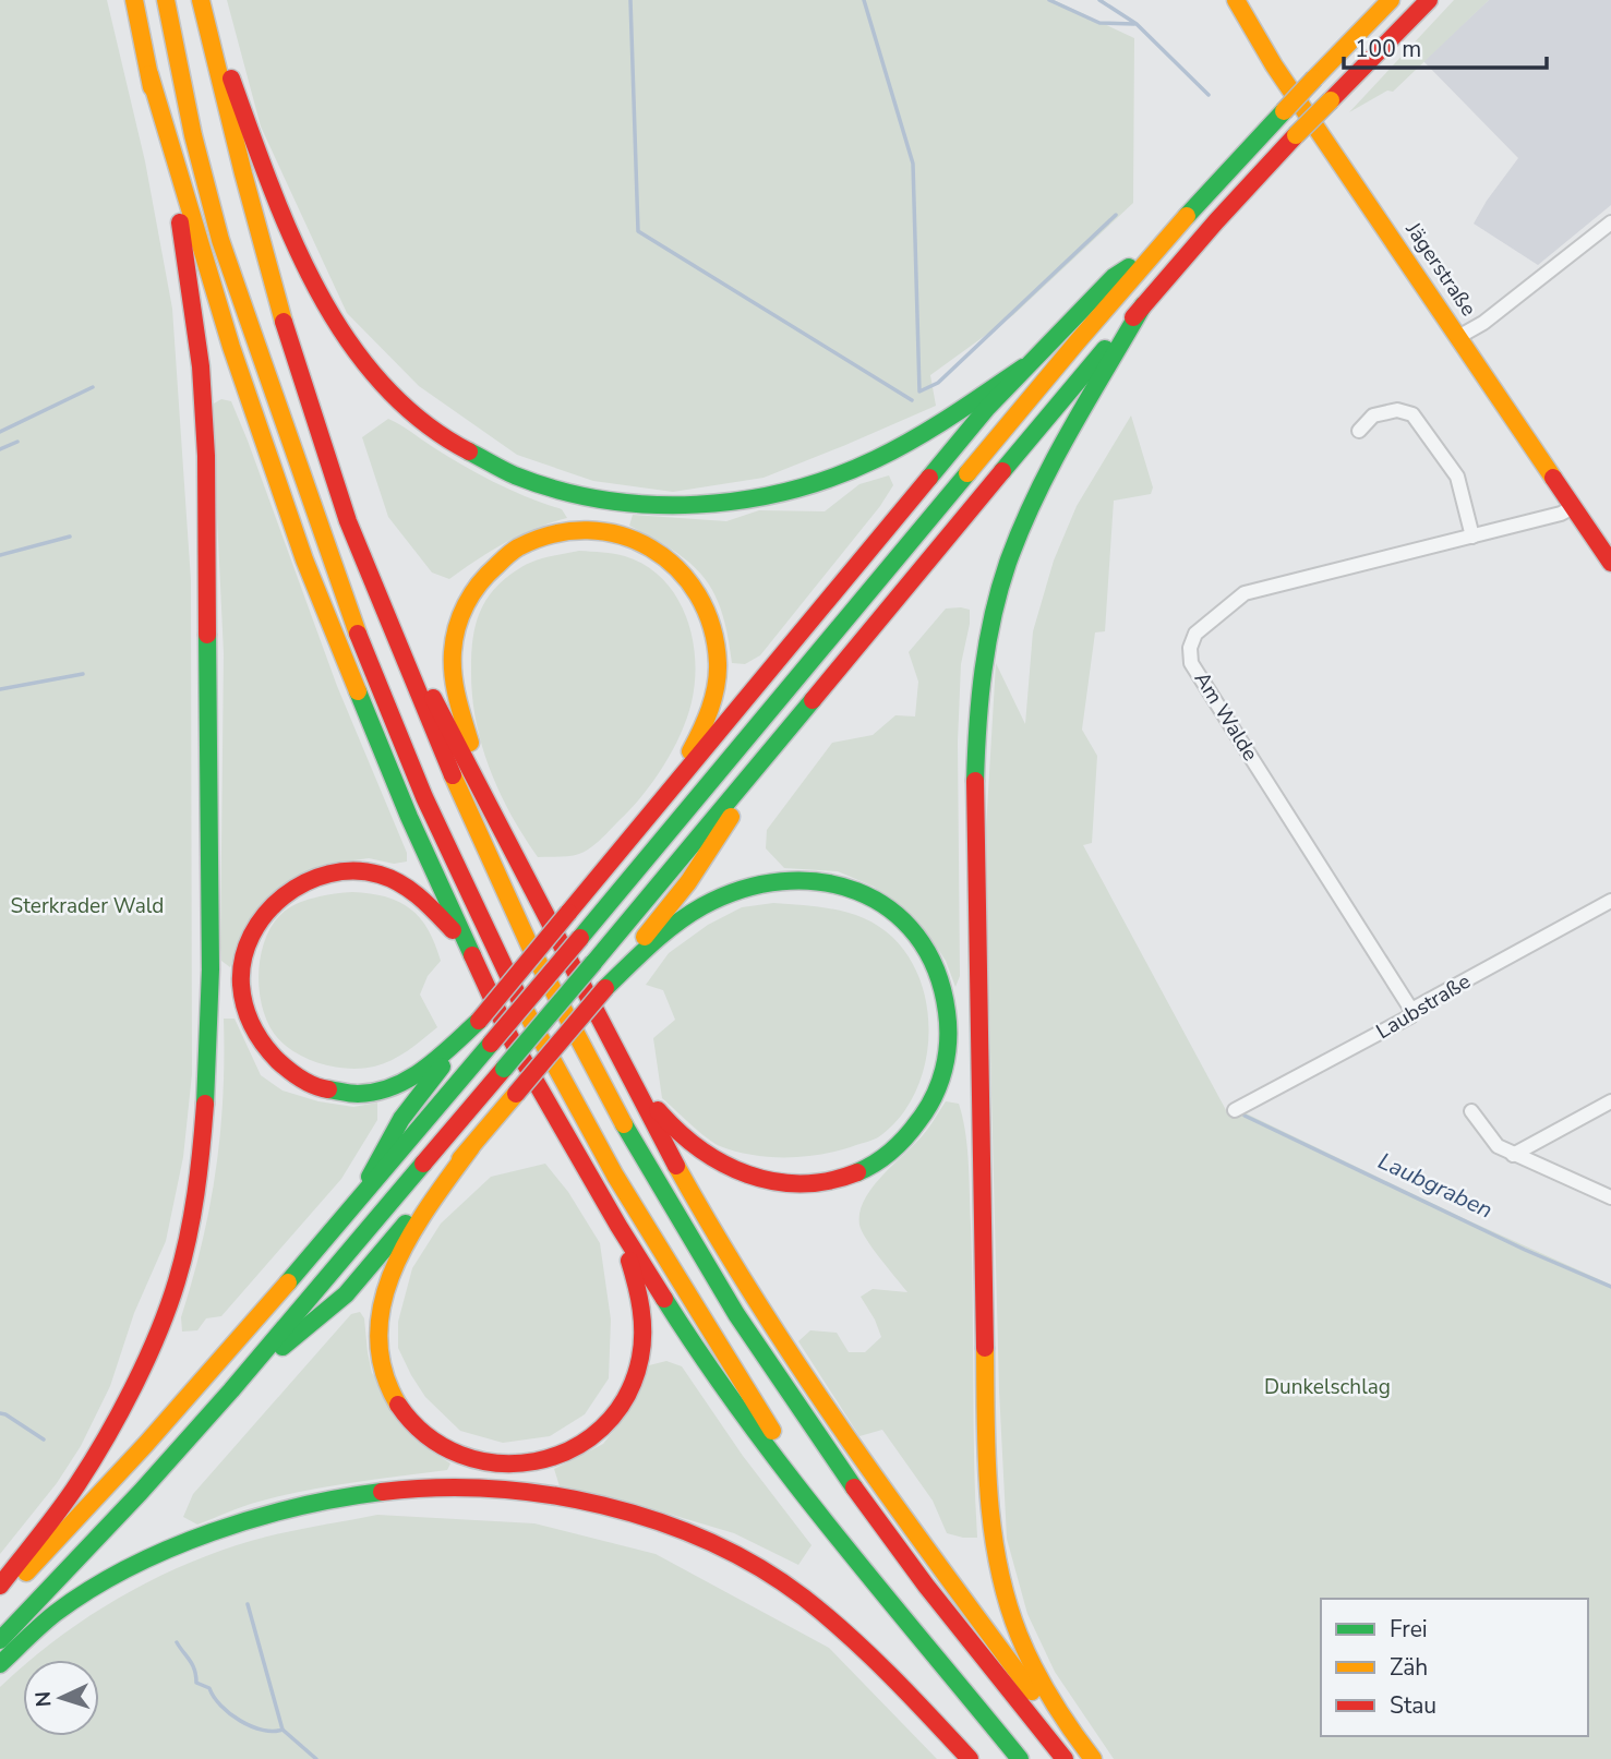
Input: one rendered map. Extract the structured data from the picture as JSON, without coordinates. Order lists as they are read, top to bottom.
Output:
{
  "streets": {
    "main road": ["Jägerstraße"],
    "street": ["Am Walde", "Laubstraße"]
  },
  "crossings": [
    ["Jägerstraße", "Am Walde"],
    ["Am Walde", "Laubstraße"]
  ],
  "water": ["Laubgraben"],
  "parks": ["Sterkrader Wald", "Dunkelschlag"],
  "legend": ["Frei", "Zäh", "Stau"],
  "scale_bar": "100 m",
  "north": "left"
}
